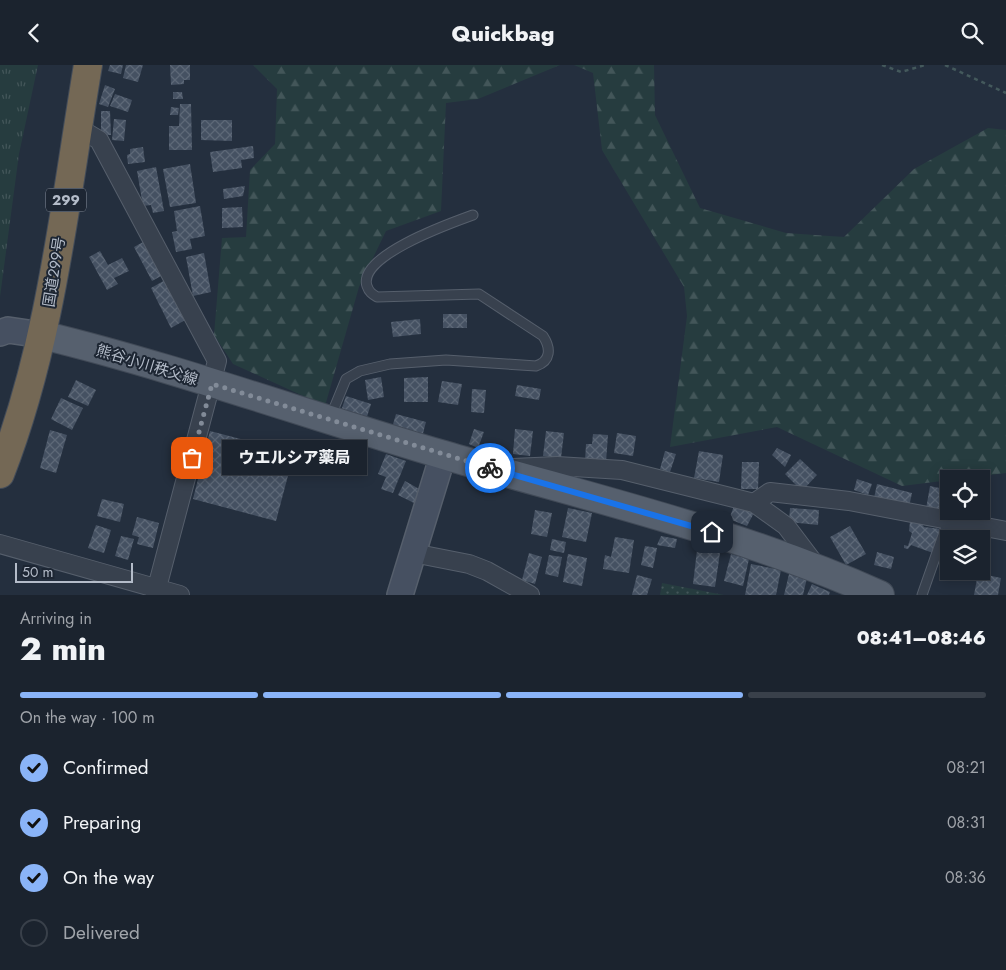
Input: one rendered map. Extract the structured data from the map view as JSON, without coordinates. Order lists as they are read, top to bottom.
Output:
{
  "streets": {
    "highway": ["299", "国道299号"],
    "main road": ["熊谷小川秩父線"]
  },
  "crossings": [
    ["国道299号", "熊谷小川秩父線"]
  ],
  "places": ["ウエルシア薬局"],
  "scale_bar": "50 m",
  "page": {
    "header": "Quickbag",
    "bubble": "ウエルシア薬局",
    "scale": "50 m",
    "heading": ["2 min", "Arriving in", "08:41–08:46"],
    "bar": "On the way · 100 m",
    "list": [
      ["Confirmed", "08:21"],
      ["Preparing", "08:31"],
      ["On the way", "08:36"],
      "Delivered"
    ]
  }
}
